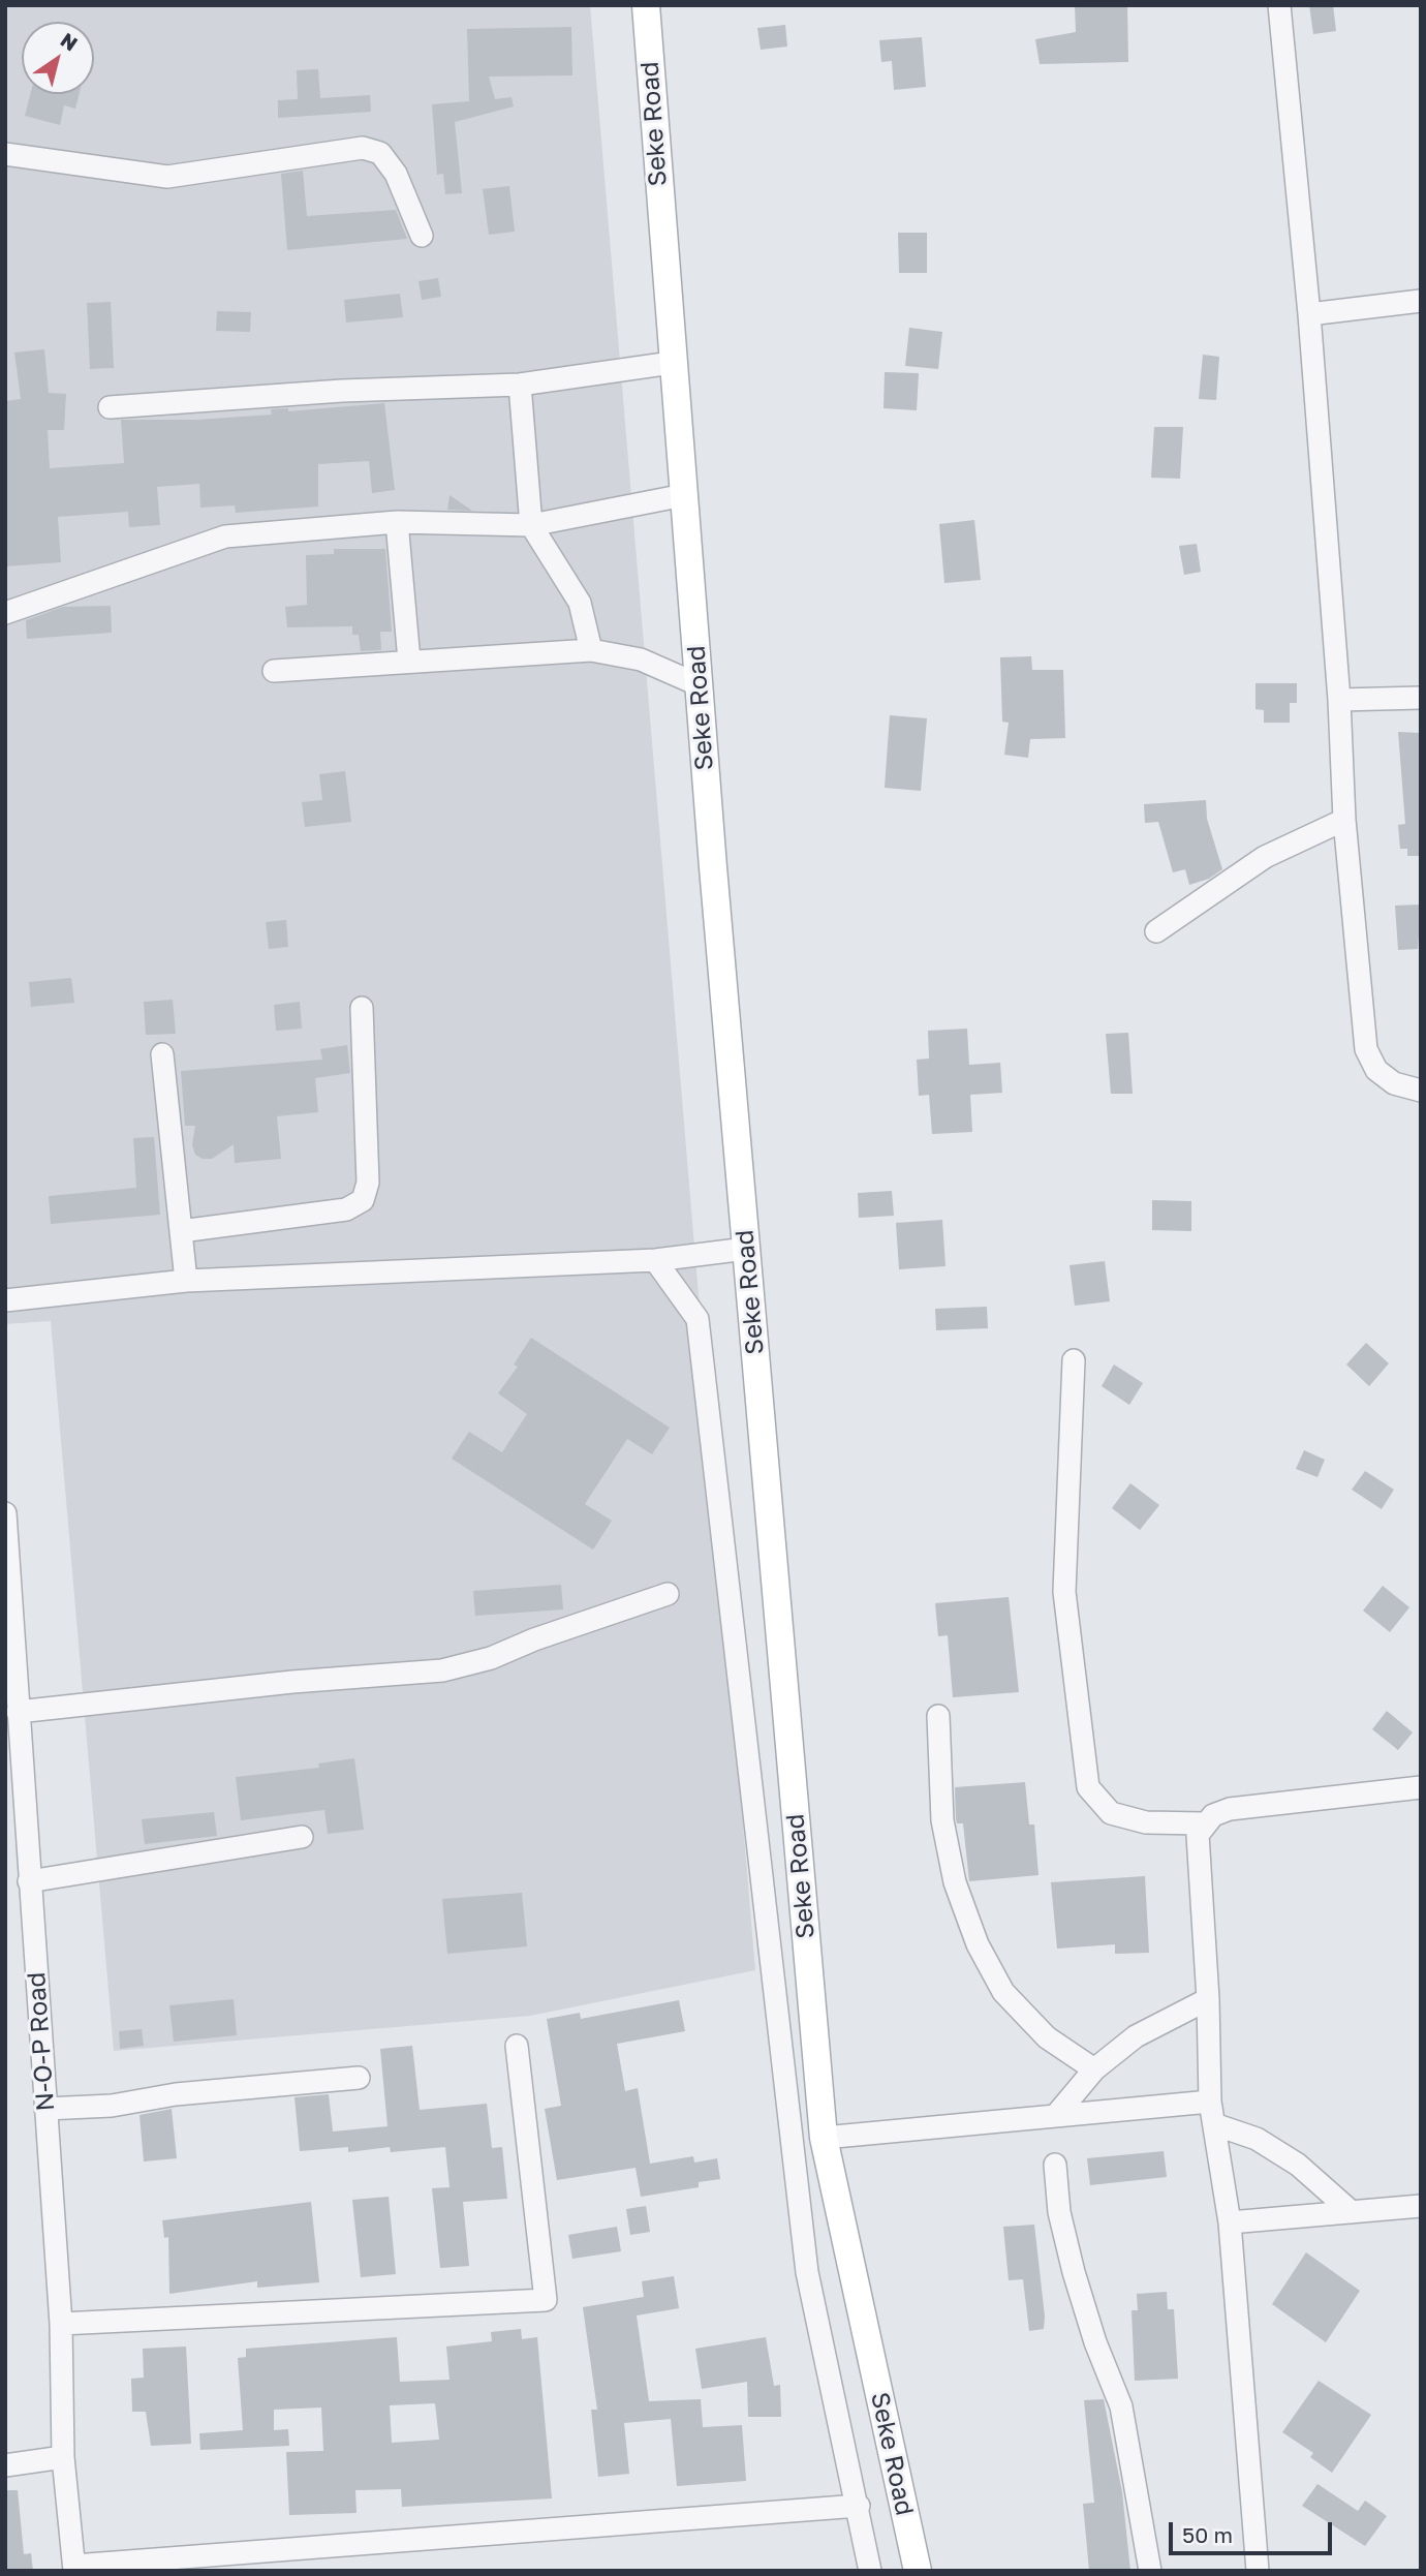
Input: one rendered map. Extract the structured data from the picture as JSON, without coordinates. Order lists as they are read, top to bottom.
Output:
{
  "streets": {
    "main road": ["Seke Road"],
    "street": ["N-O-P Road"]
  },
  "scale_bar": "50 m",
  "north": "top right"
}
